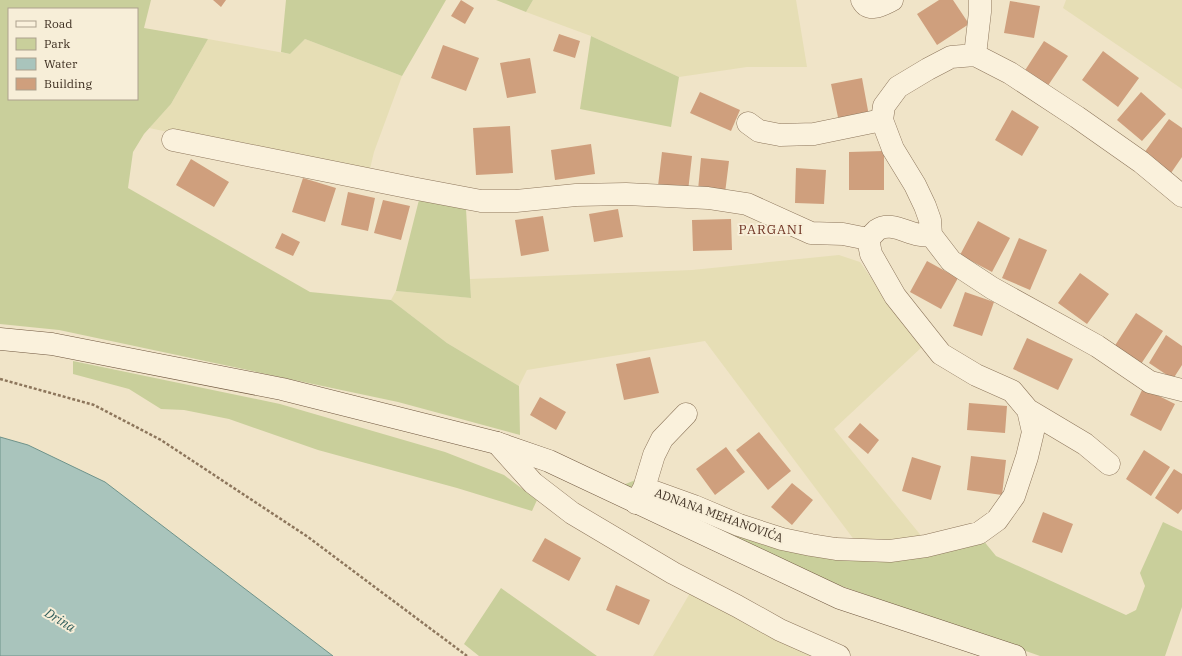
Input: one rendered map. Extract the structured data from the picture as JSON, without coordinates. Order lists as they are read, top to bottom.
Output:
{
  "streets": {
    "street": ["ADNANA MEHANOVIĆA"]
  },
  "districts": ["PARGANI"],
  "water": ["Drina"],
  "legend": [
    "Road",
    "Park",
    "Water",
    "Building"
  ]
}
